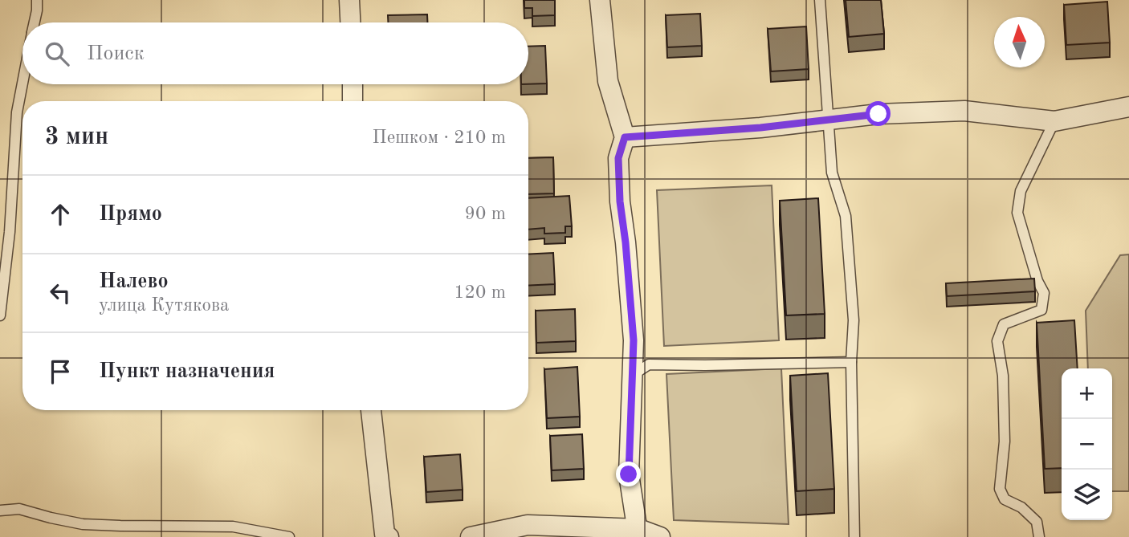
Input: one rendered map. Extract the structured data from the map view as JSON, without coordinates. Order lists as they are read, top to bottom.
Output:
{
  "north": "top",
  "page": {
    "search": "Поиск",
    "heading": ["3 мин", "Пешком · 210 m"],
    "list": [
      ["Прямо", "90 m"],
      ["Налево", "улица Кутякова", "120 m"],
      "Пункт назначения"
    ],
    "map_buttons": ["+", "−"]
  }
}
